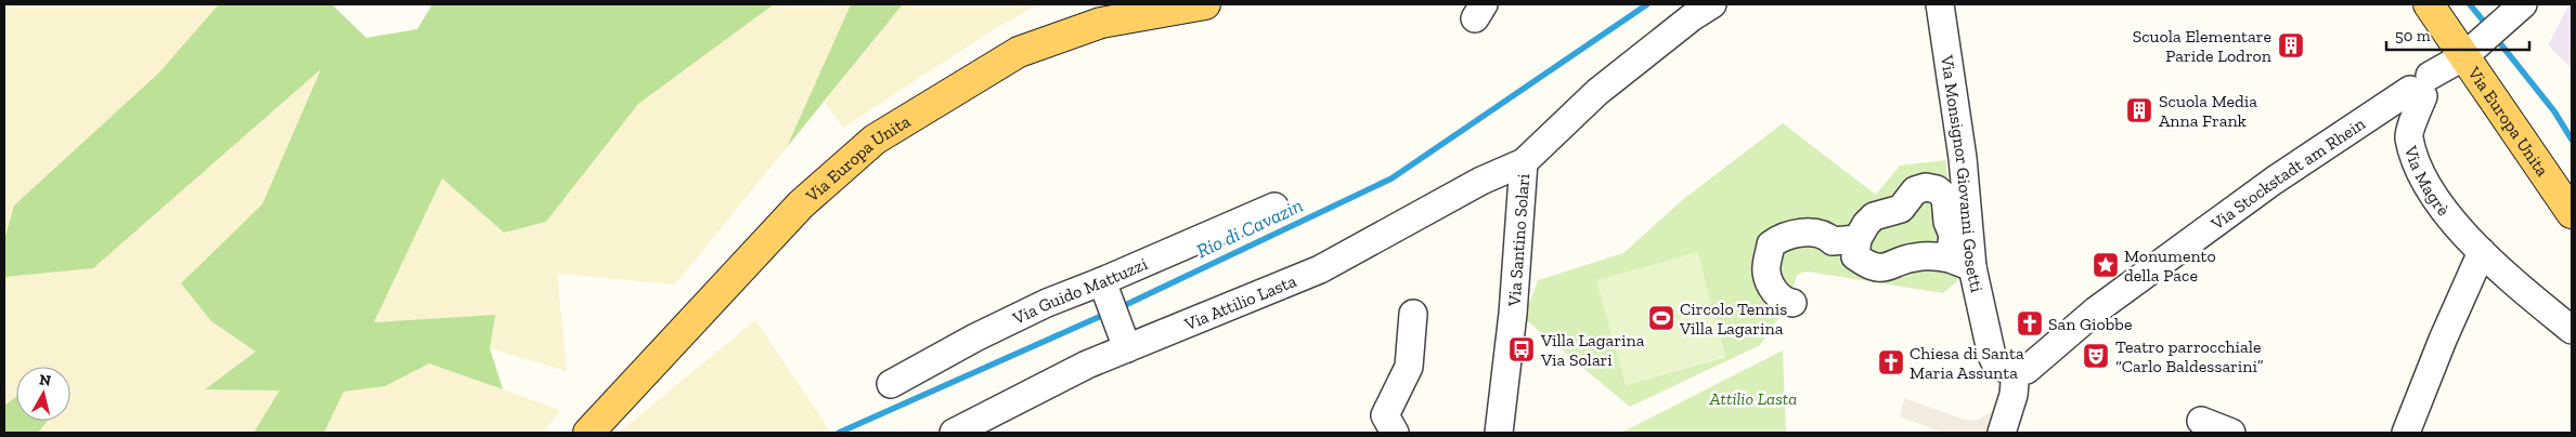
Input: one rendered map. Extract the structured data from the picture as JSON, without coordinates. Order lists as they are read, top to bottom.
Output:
{
  "streets": {
    "main road": ["Via Europa Unita"],
    "street": [
      "Via Monsignor Giovanni Gosetti",
      "Via Stockstadt am Rhein",
      "Via Magrè",
      "Via Santino Solari",
      "Via Guido Mattuzzi",
      "Via Attilio Lasta"
    ]
  },
  "crossings": [
    ["Via Europa Unita", "Via Stockstadt am Rhein"],
    ["Via Monsignor Giovanni Gosetti", "Via Stockstadt am Rhein"],
    ["Via Stockstadt am Rhein", "Via Magrè"],
    ["Via Santino Solari", "Via Attilio Lasta"]
  ],
  "water": ["Rio di Cavazin"],
  "parks": ["Attilio Lasta"],
  "places": {
    "building": ["Scuola Elementare Paride Lodron", "Scuola Media Anna Frank"],
    "place": ["Monumento della Pace"],
    "sports": ["Circolo Tennis Villa Lagarina"],
    "church": ["San Giobbe", "Chiesa di Santa Maria Assunta"],
    "bus stop": ["Villa Lagarina Via Solari"],
    "theatre": ["Teatro parrocchiale “Carlo Baldessarini”"]
  },
  "scale_bar": "50 m",
  "north": "top"
}
